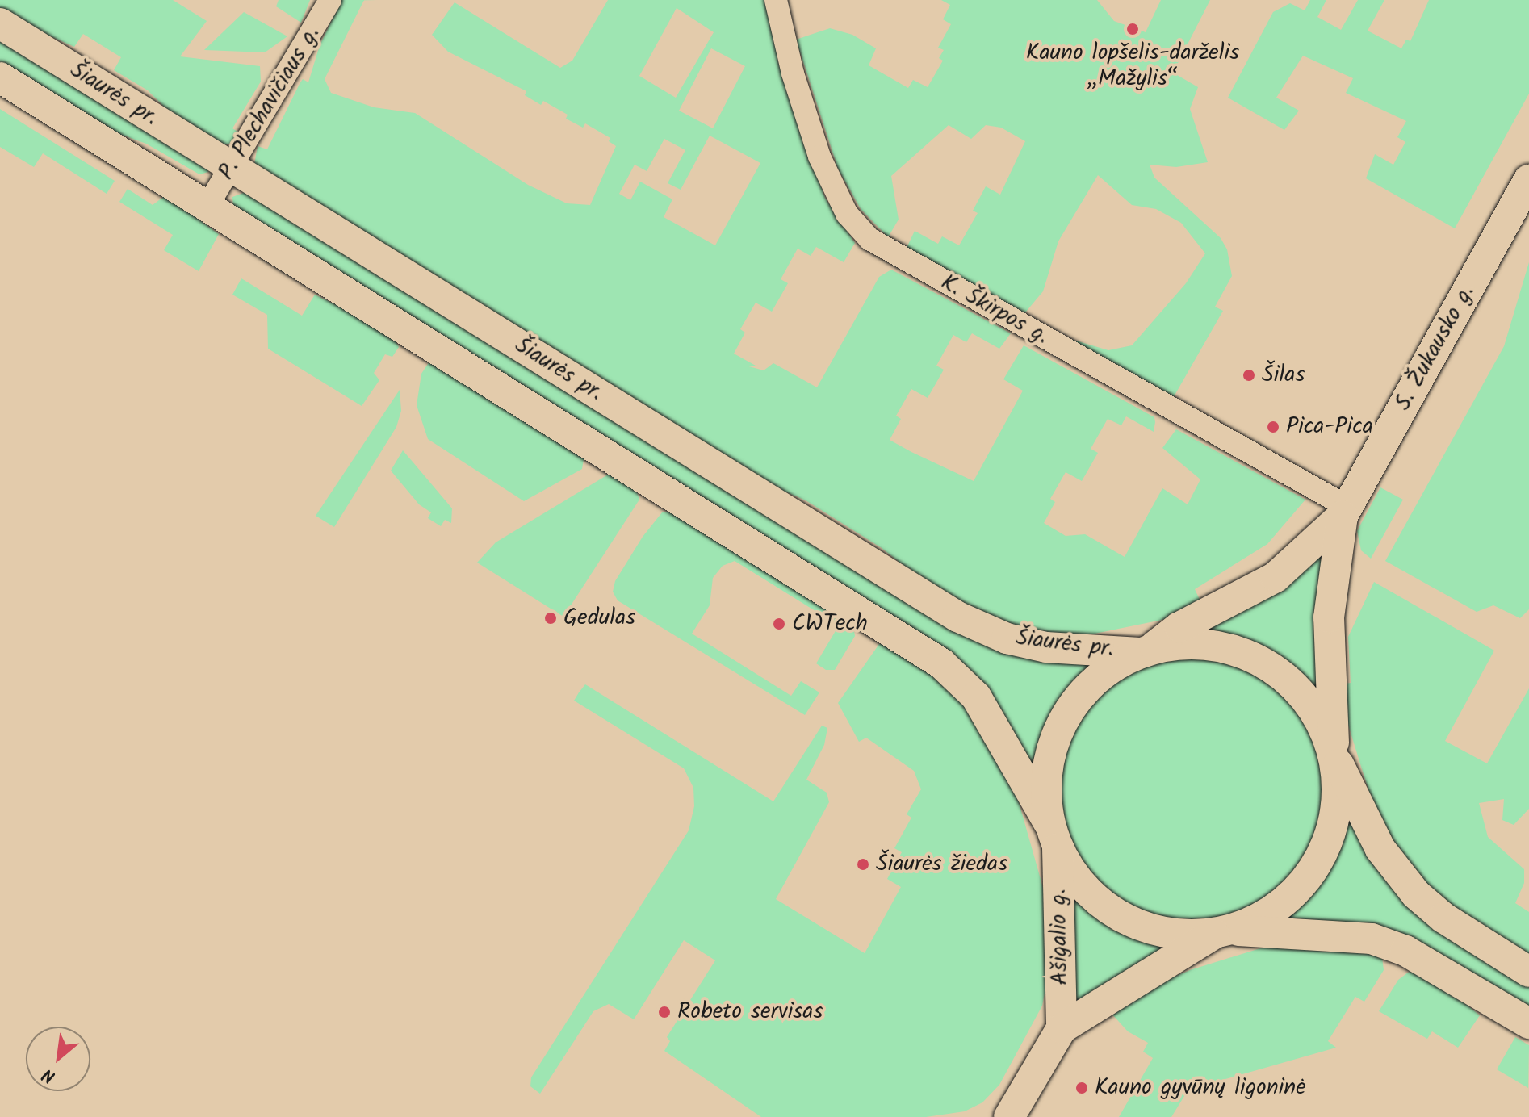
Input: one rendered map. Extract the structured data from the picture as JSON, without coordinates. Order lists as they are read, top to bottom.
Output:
{
  "streets": {
    "main road": ["Šiaurės pr.", "S. Žukausko g.", "Ašigalio g."],
    "street": ["P. Plechavičiaus g.", "K. Škirpos g."]
  },
  "crossings": [
    ["Šiaurės pr.", "P. Plechavičiaus g."],
    ["Šiaurės pr.", "S. Žukausko g."],
    ["Šiaurės pr.", "Ašigalio g."],
    ["K. Škirpos g.", "S. Žukausko g."],
    ["S. Žukausko g.", "Ašigalio g."]
  ],
  "places": [
    "Kauno lopšelis-darželis „Mažylis“",
    "Šilas",
    "Pica-Pica",
    "Gedulas",
    "CWTech",
    "Šiaurės žiedas",
    "Robeto servisas",
    "Kauno gyvūnų ligoninė"
  ],
  "north": "bottom left"
}
